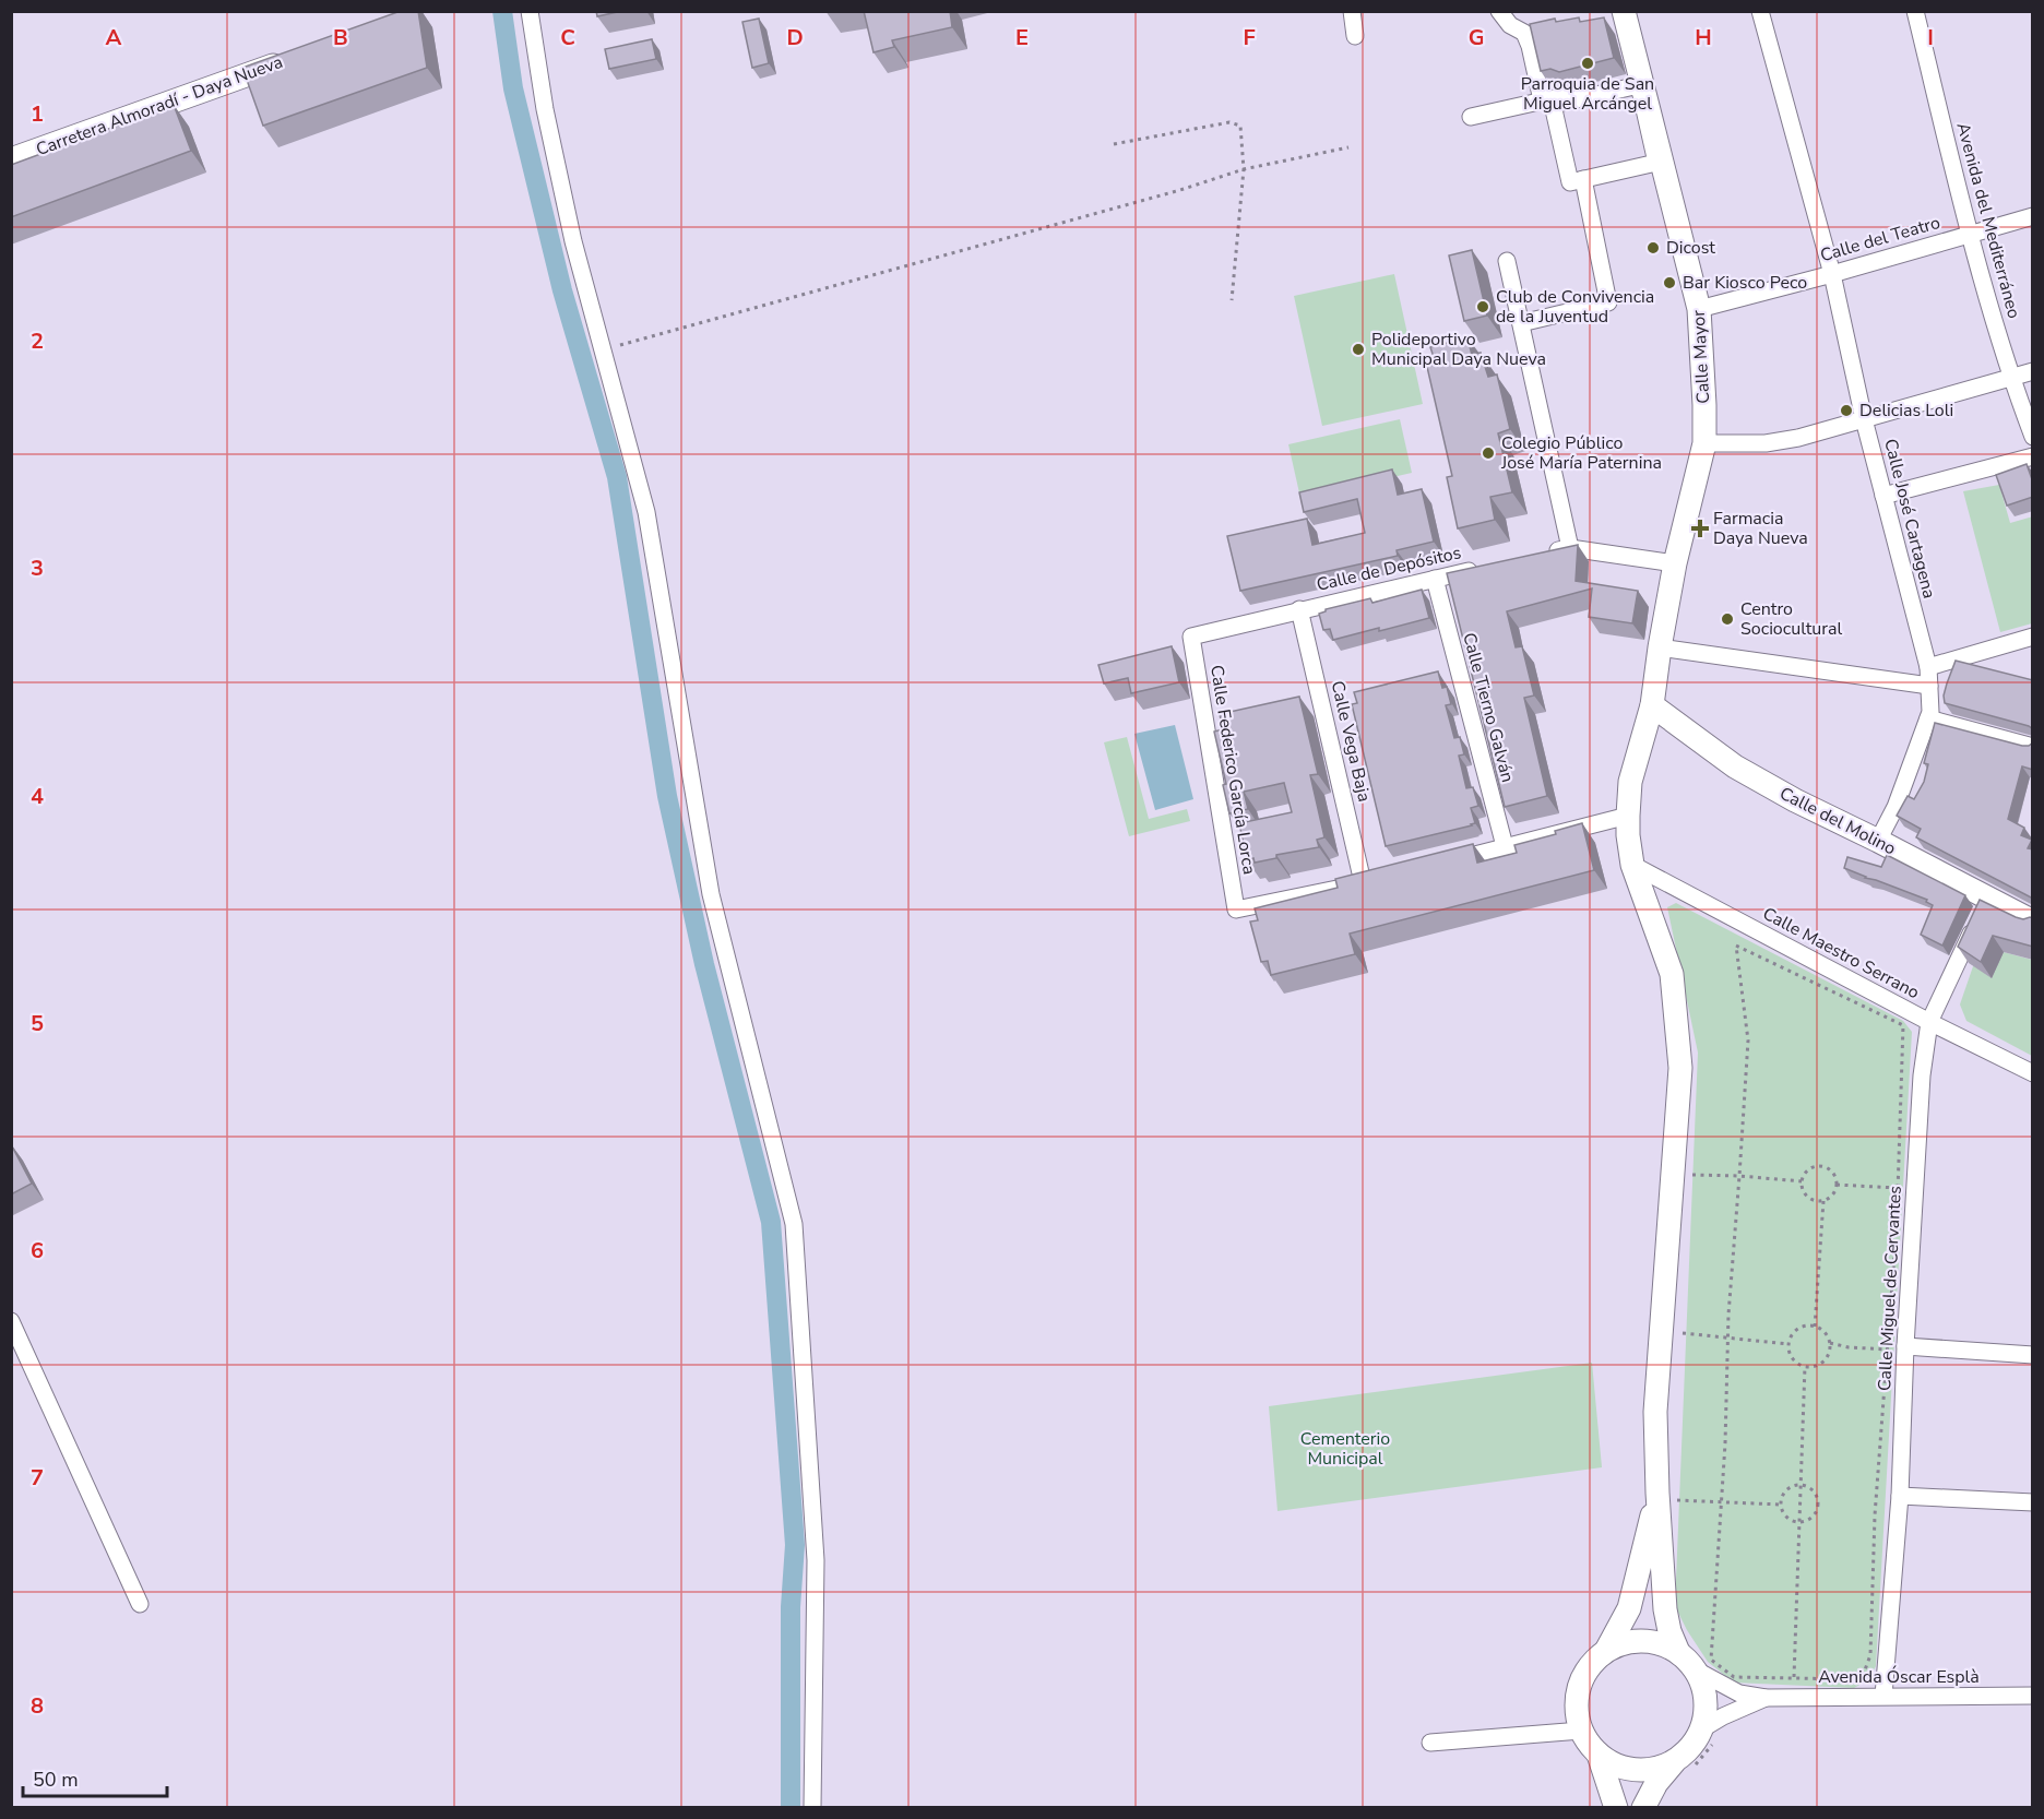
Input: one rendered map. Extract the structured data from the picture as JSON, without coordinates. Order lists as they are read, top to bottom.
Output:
{
  "streets": {
    "street": [
      "Carretera Almoradí - Daya Nueva",
      "Avenida del Mediterráneo",
      "Calle del Teatro",
      "Calle Mayor",
      "Calle José Cartagena",
      "Calle de Depósitos",
      "Calle Tierno Galván",
      "Calle Vega Baja",
      "Calle Federico García Lorca",
      "Calle del Molino",
      "Calle Maestro Serrano",
      "Calle Miguel de Cervantes",
      "Avenida Óscar Esplà"
    ]
  },
  "crossings": [
    ["Avenida del Mediterráneo", "Calle del Teatro"],
    ["Calle del Teatro", "Calle Mayor"],
    ["Calle del Teatro", "Calle José Cartagena"],
    ["Calle Mayor", "Calle del Molino"],
    ["Calle Mayor", "Calle Maestro Serrano"],
    ["Calle José Cartagena", "Calle del Molino"],
    ["Calle de Depósitos", "Calle Tierno Galván"],
    ["Calle de Depósitos", "Calle Vega Baja"],
    ["Calle de Depósitos", "Calle Federico García Lorca"],
    ["Calle Vega Baja", "Calle Federico García Lorca"],
    ["Calle del Molino", "Calle Miguel de Cervantes"],
    ["Calle Maestro Serrano", "Calle Miguel de Cervantes"],
    ["Calle Miguel de Cervantes", "Avenida Óscar Esplà"]
  ],
  "parks": ["Cementerio Municipal"],
  "places": {
    "other": [
      "Parroquia de San Miguel Arcángel",
      "Dicost",
      "Bar Kiosco Peco",
      "Club de Convivencia de la Juventud",
      "Polideportivo Municipal Daya Nueva",
      "Delicias Loli",
      "Colegio Público José María Paternina",
      "Centro Sociocultural"
    ],
    "health": ["Farmacia Daya Nueva"]
  },
  "scale_bar": "50 m",
  "grid": {
    "columns": [
      "A",
      "B",
      "C",
      "D",
      "E",
      "F",
      "G",
      "H",
      "I"
    ],
    "rows": [
      "1",
      "2",
      "3",
      "4",
      "5",
      "6",
      "7",
      "8"
    ]
  }
}
